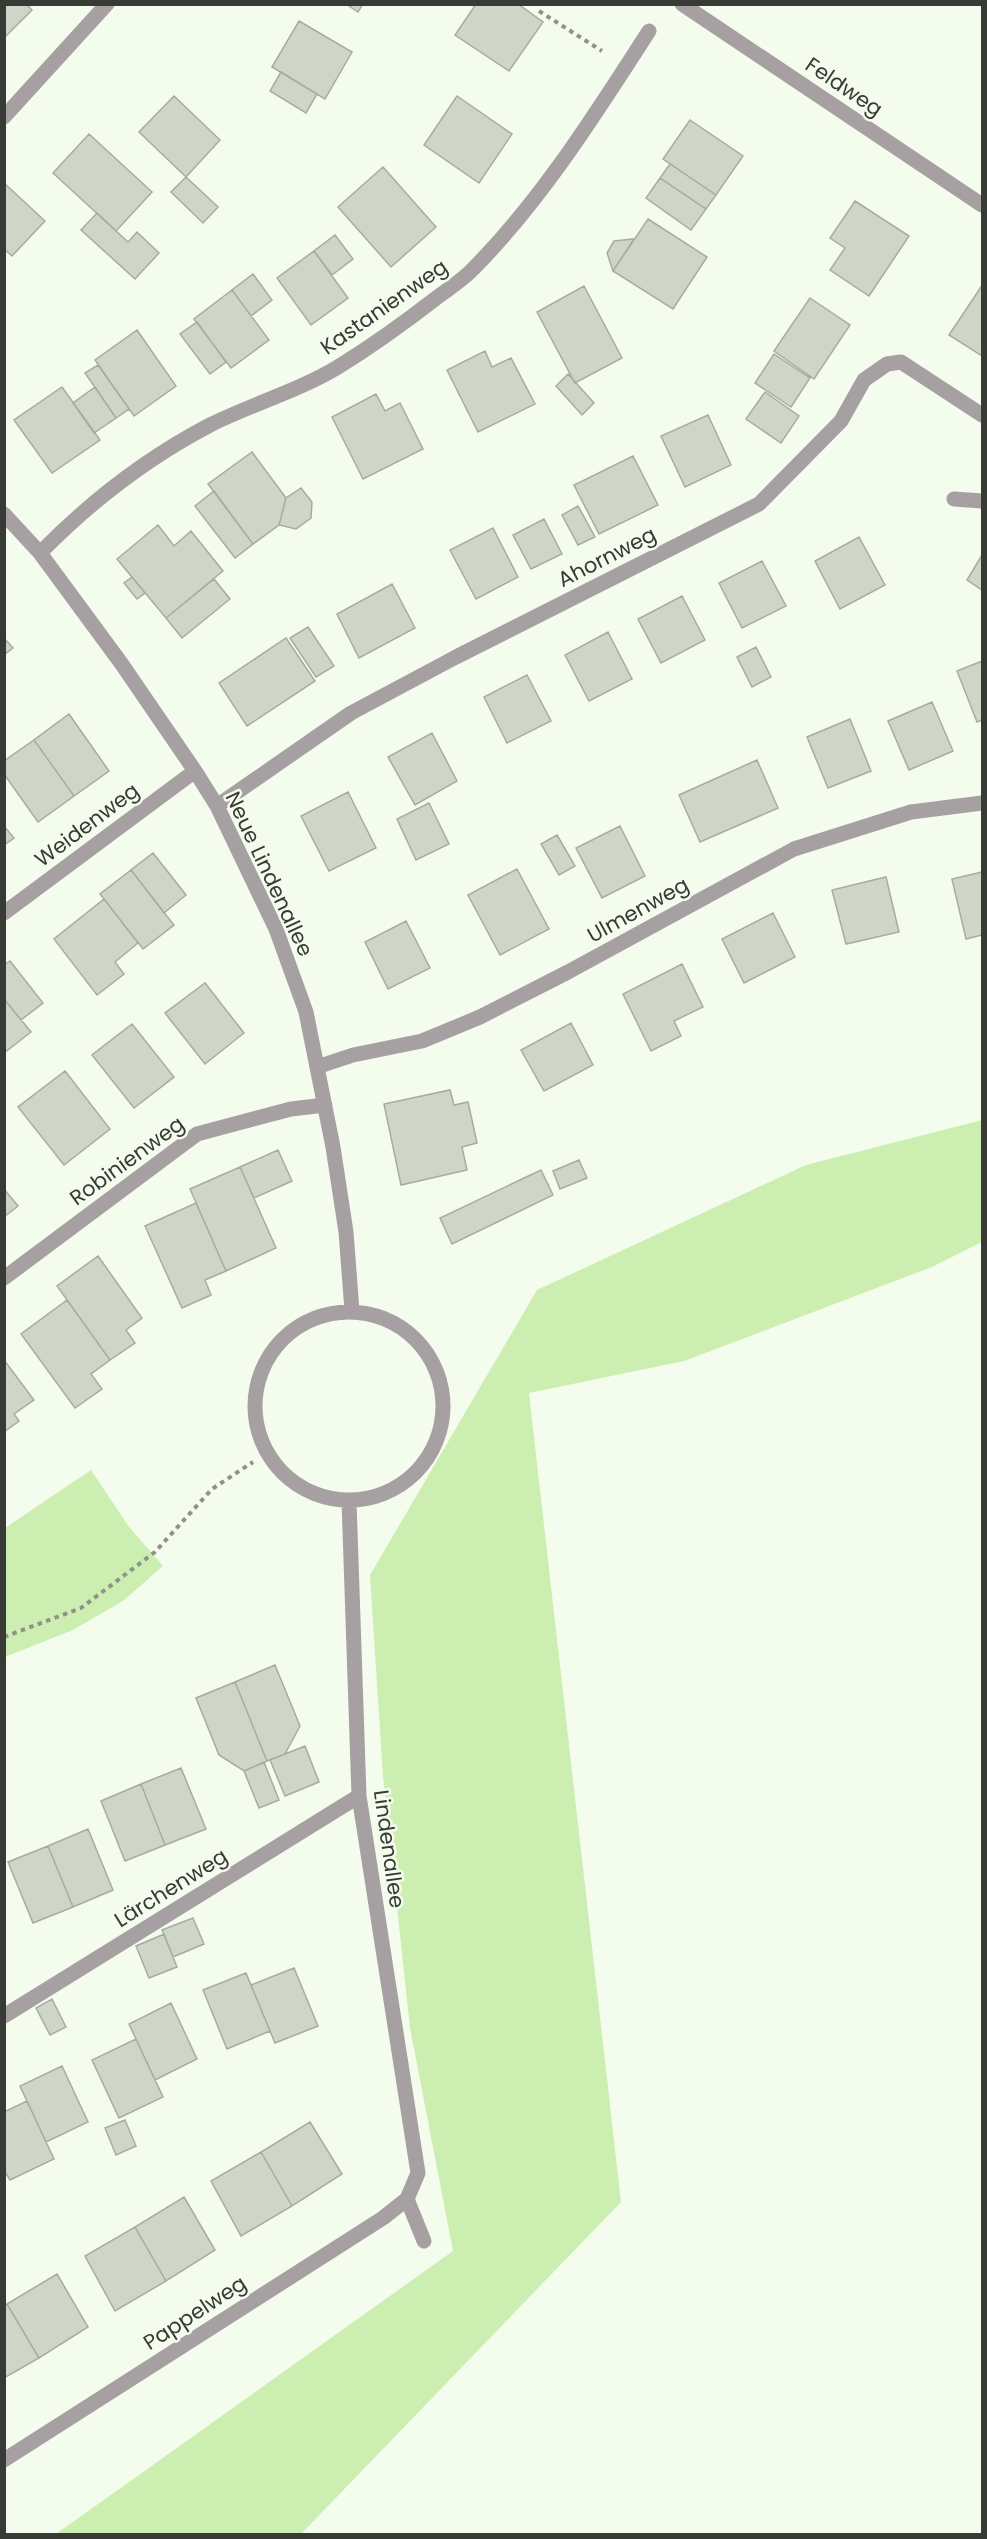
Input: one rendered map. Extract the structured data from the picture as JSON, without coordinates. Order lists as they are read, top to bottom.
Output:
{
  "streets": {
    "street": [
      "Feldweg",
      "Kastanienweg",
      "Ahornweg",
      "Weidenweg",
      "Neue Lindenallee",
      "Ulmenweg",
      "Robinienweg",
      "Lindenallee",
      "Lärchenweg",
      "Pappelweg"
    ]
  },
  "crossings": [
    ["Kastanienweg", "Neue Lindenallee"],
    ["Ahornweg", "Neue Lindenallee"],
    ["Weidenweg", "Neue Lindenallee"],
    ["Neue Lindenallee", "Ulmenweg"],
    ["Neue Lindenallee", "Robinienweg"],
    ["Neue Lindenallee", "Lindenallee"],
    ["Lindenallee", "Lärchenweg"],
    ["Lindenallee", "Pappelweg"]
  ]
}
